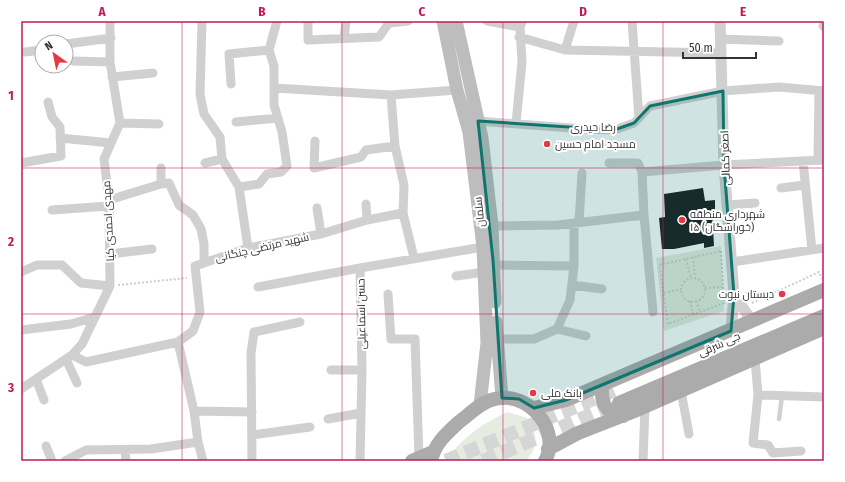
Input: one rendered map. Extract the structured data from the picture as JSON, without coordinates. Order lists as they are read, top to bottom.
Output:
{
  "streets": {
    "main road": ["سلمان", "جی شرقی"],
    "street": [
      "رضا حیدری",
      "اصغر کمالی",
      "مهدی احمدی کیا",
      "شهید مرتضی چنگانی",
      "حسن اسماعیلی"
    ]
  },
  "crossings": [
    ["رضا حیدری", "اصغر کمالی"],
    ["رضا حیدری", "سلمان"],
    ["سلمان", "حسن اسماعیلی"],
    ["مهدی احمدی کیا", "شهید مرتضی چنگانی"]
  ],
  "places": [
    "مسجد امام حسین",
    "شهرداری منطقه ۱۵ (خوراسگان)",
    "دبستان نبوت",
    "بانک ملی"
  ],
  "scale_bar": "50 m",
  "north": "top left",
  "grid": {
    "columns": [
      "A",
      "B",
      "C",
      "D",
      "E"
    ],
    "rows": ["1", "2", "3"]
  }
}
